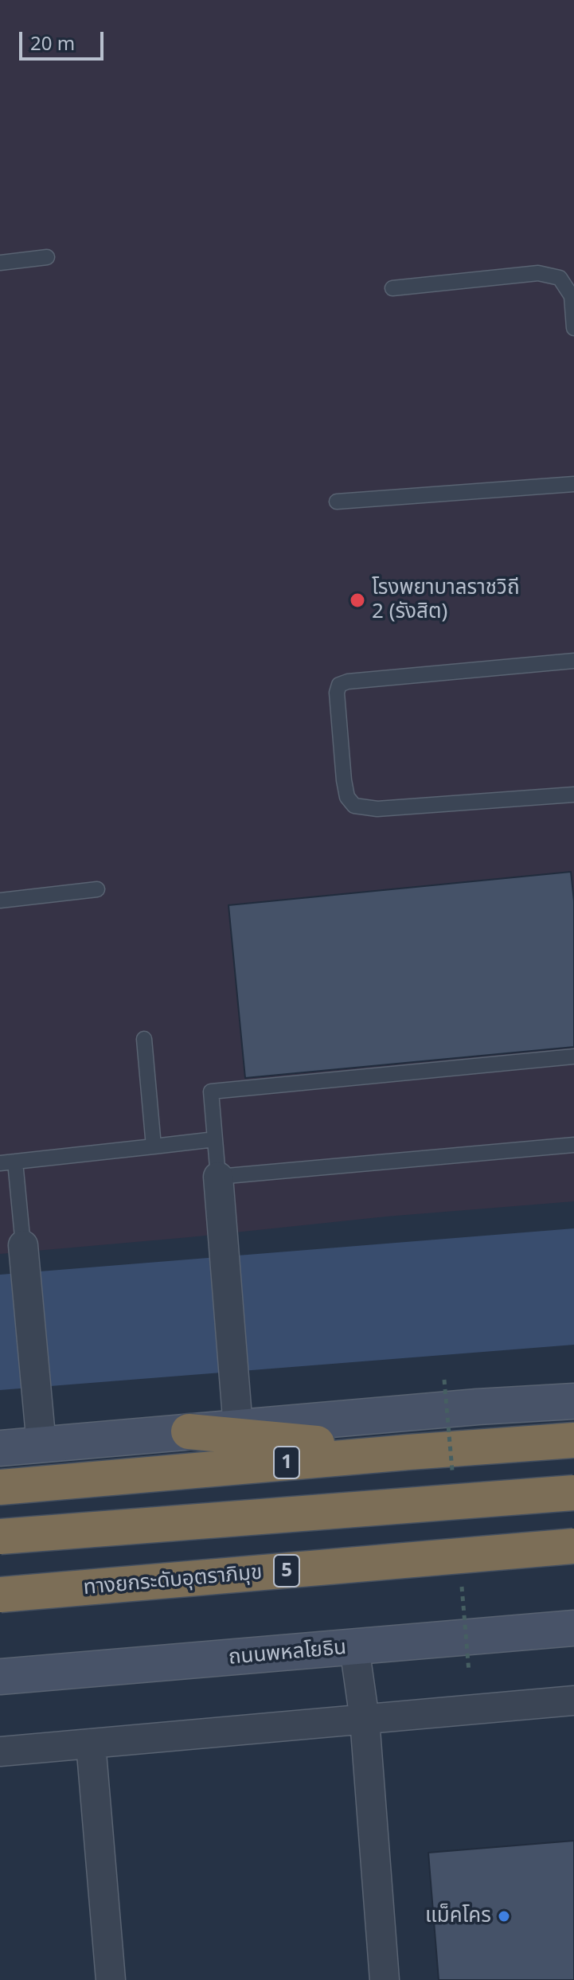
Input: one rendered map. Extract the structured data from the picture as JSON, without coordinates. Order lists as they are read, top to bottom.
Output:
{
  "streets": {
    "highway": ["1", "5", "ทางยกระดับอุตราภิมุข"],
    "main road": ["ถนนพหลโยธิน"]
  },
  "places": ["โรงพยาบาลราชวิถี 2 (รังสิต)", "แม็คโคร"],
  "scale_bar": "20 m"
}
